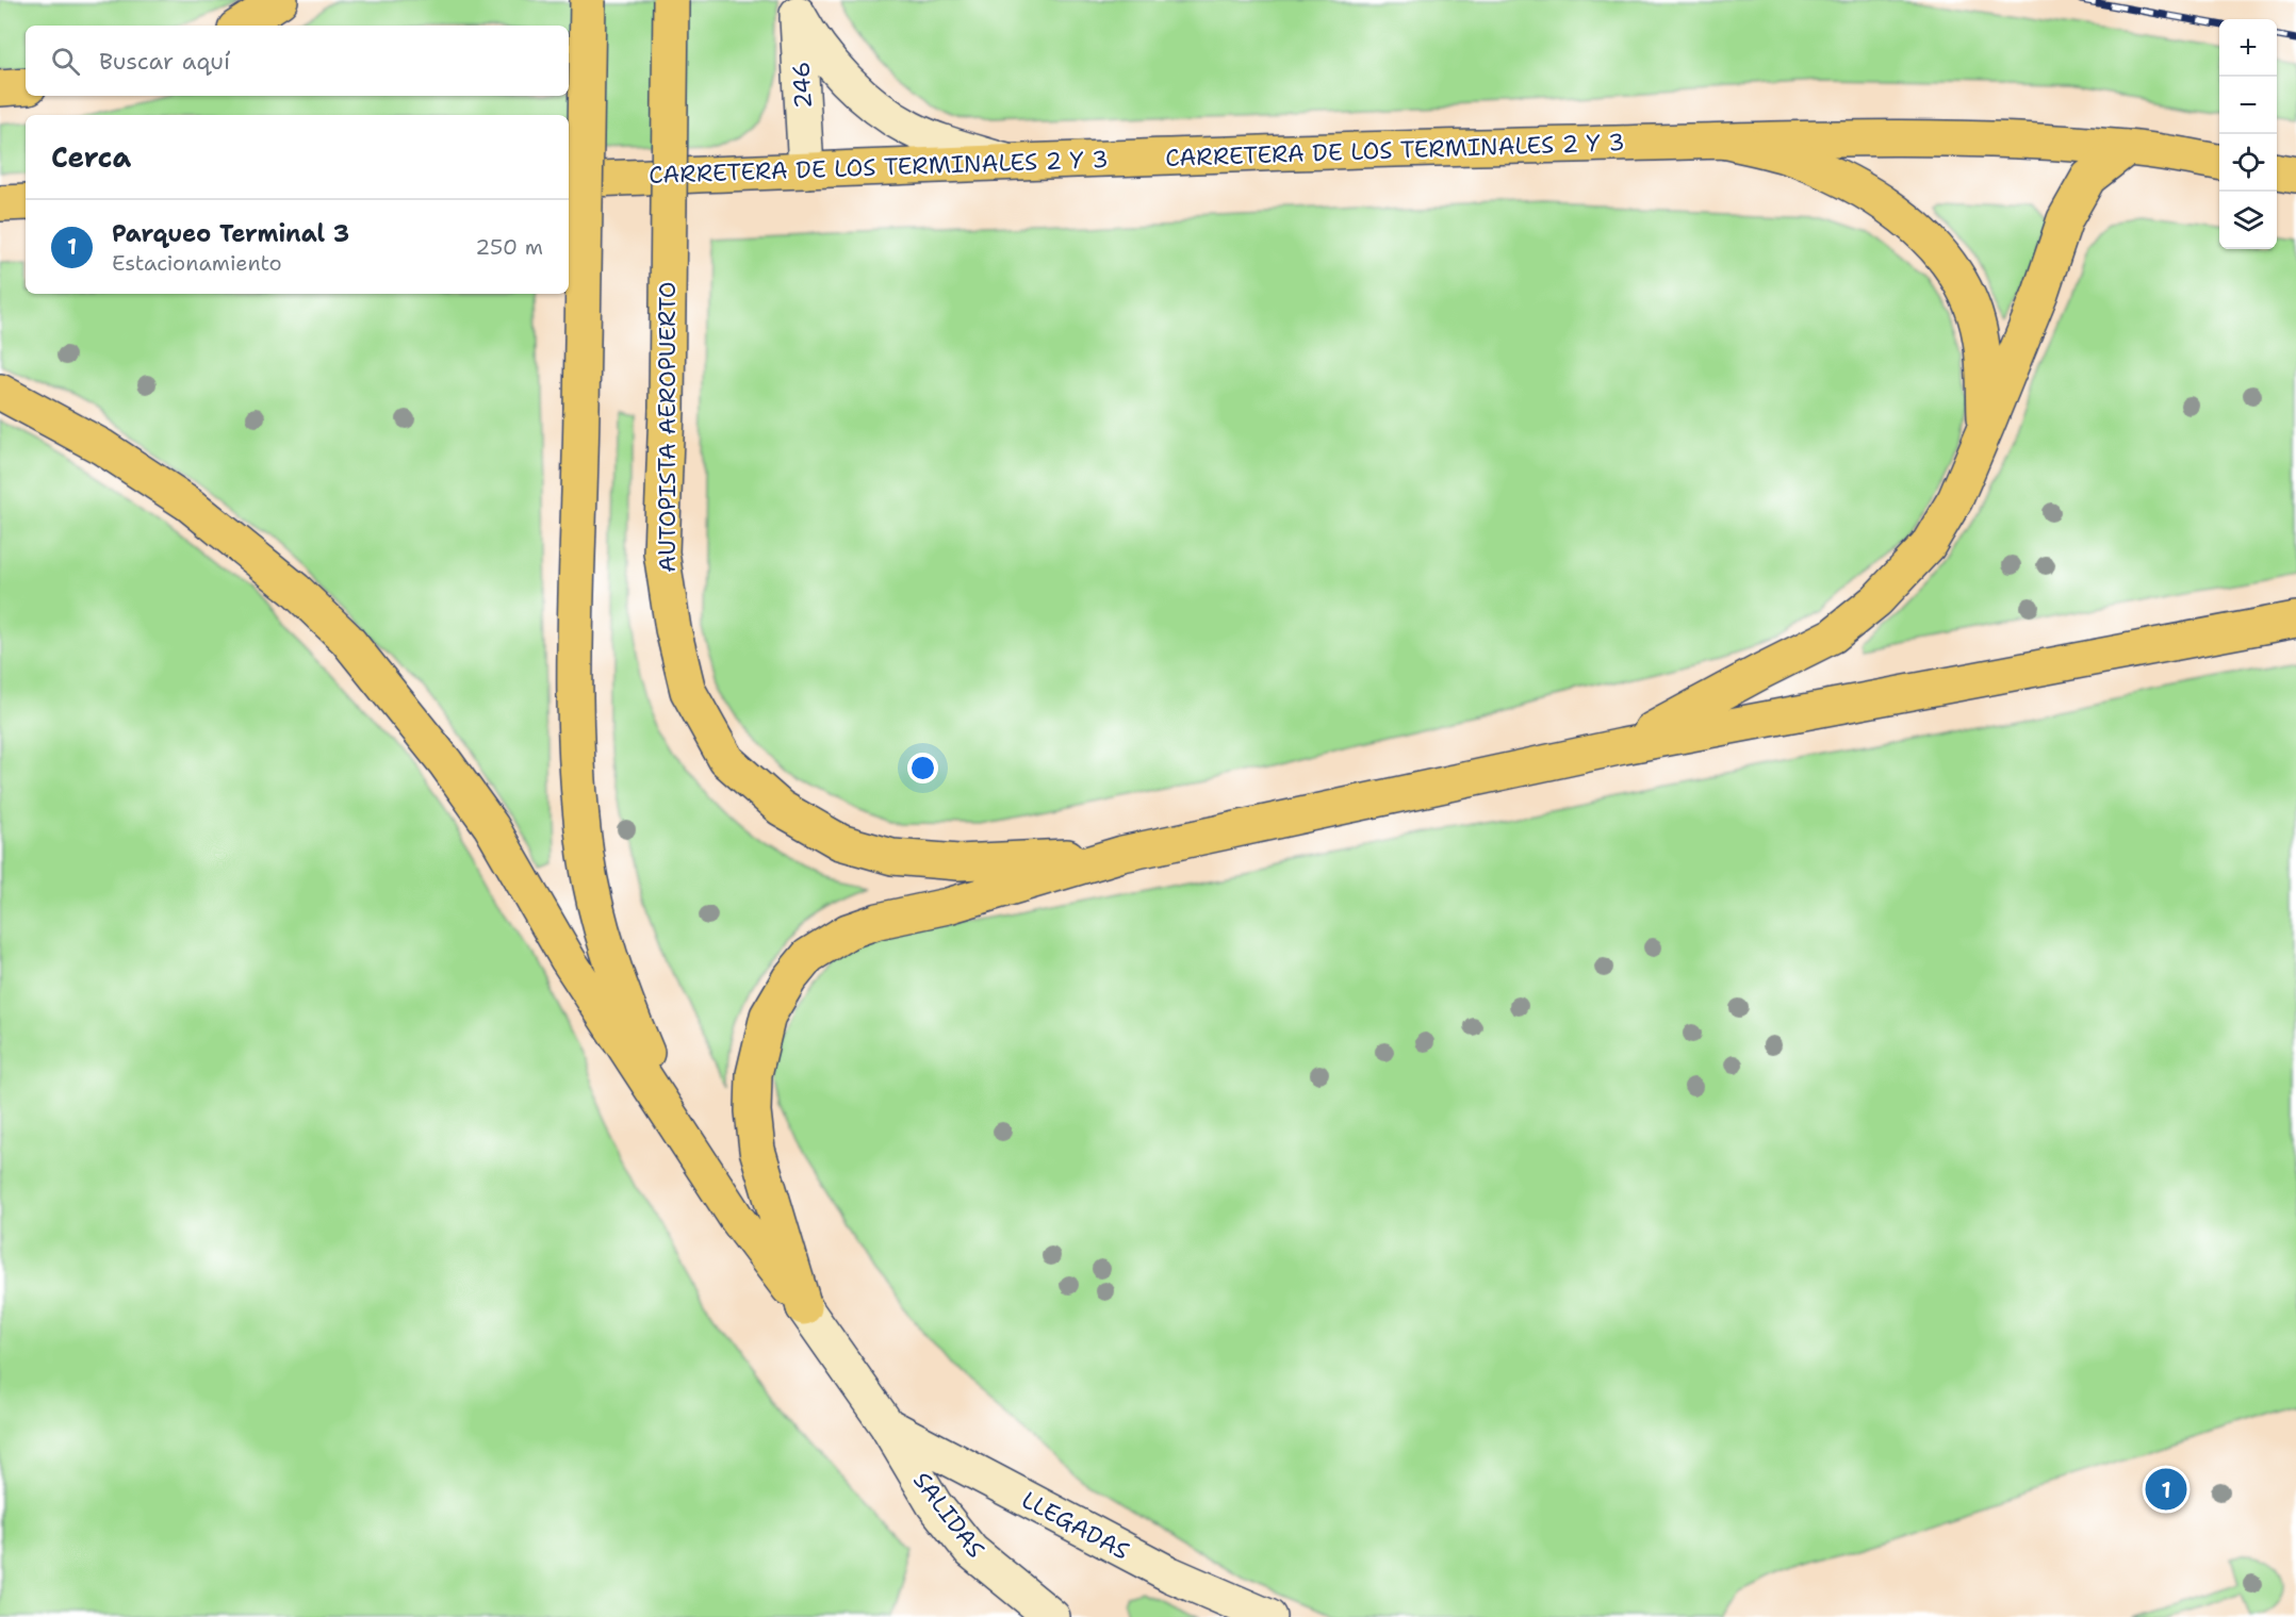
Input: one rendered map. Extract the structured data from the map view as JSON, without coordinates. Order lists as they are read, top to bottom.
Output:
{
  "streets": {
    "main road": [
      "246",
      "CARRETERA DE LOS TERMINALES 2 Y 3",
      "AUTOPISTA AEROPUERTO",
      "SALIDAS",
      "LLEGADAS"
    ]
  },
  "crossings": [
    ["246", "CARRETERA DE LOS TERMINALES 2 Y 3"],
    ["SALIDAS", "LLEGADAS"]
  ],
  "page": {
    "map_buttons": ["+", "−"],
    "search": "Buscar aquí",
    "heading": "Cerca",
    "list": [
      {
        "mark": "1",
        "name": "Parqueo Terminal 3",
        "note": "Estacionamiento",
        "value": "250 m"
      }
    ],
    "pins": "1"
  }
}
